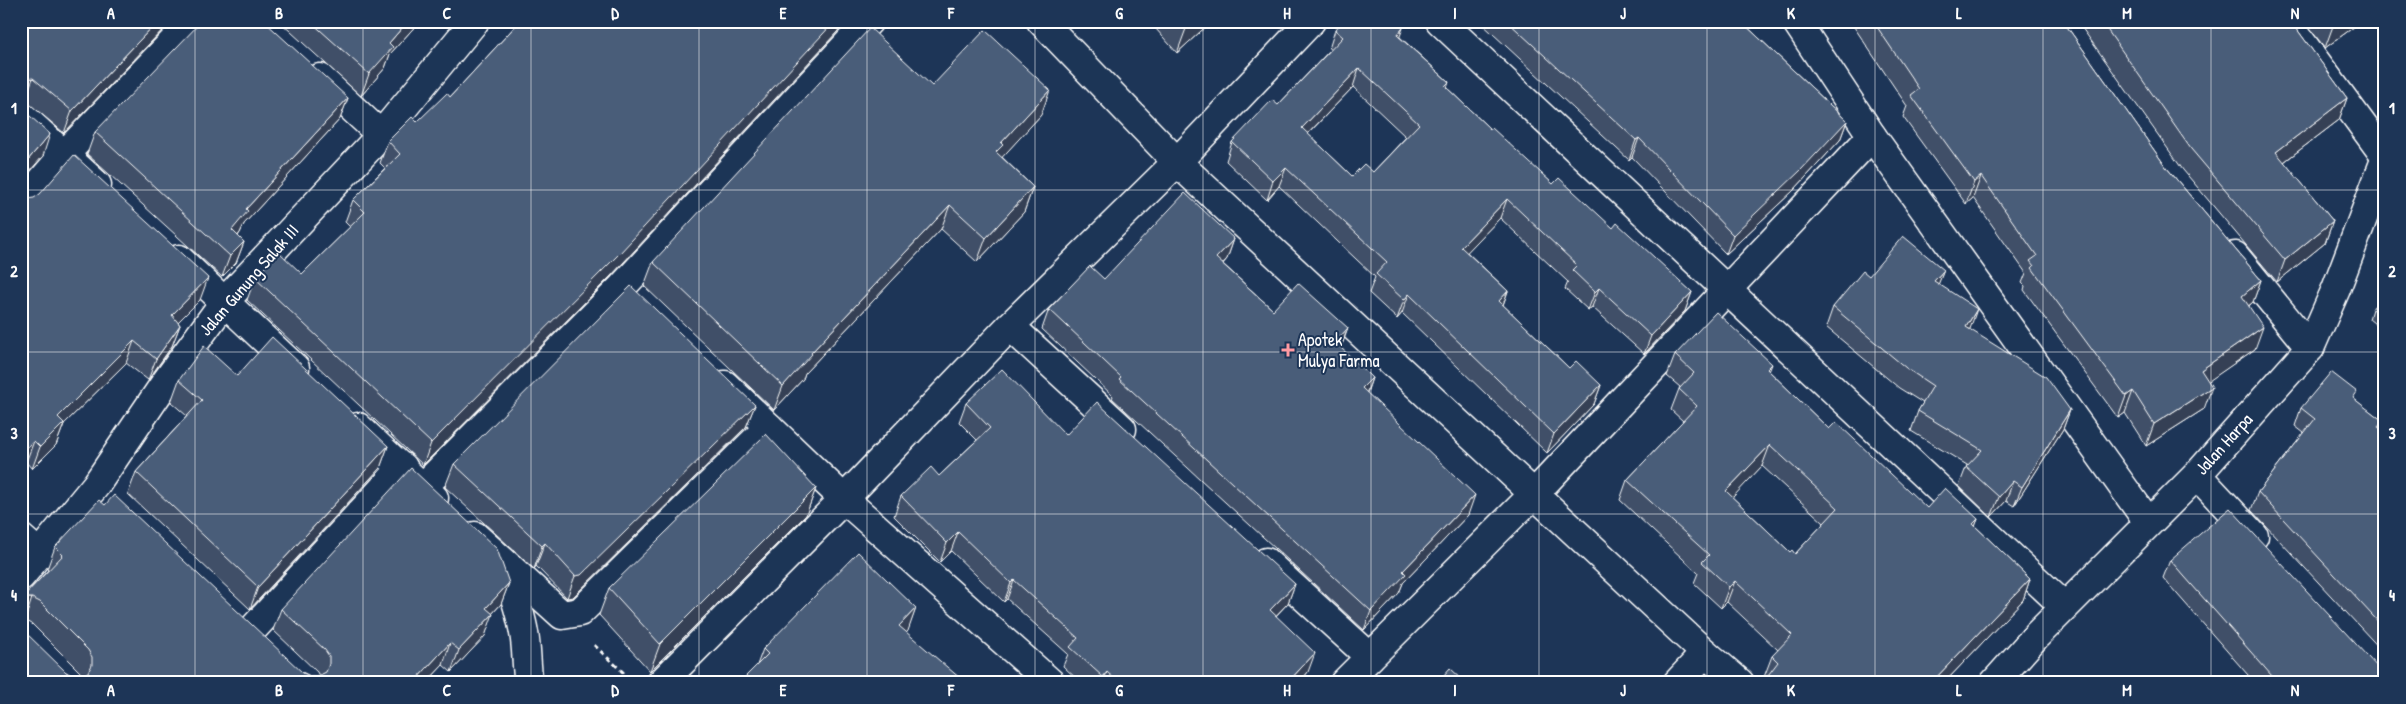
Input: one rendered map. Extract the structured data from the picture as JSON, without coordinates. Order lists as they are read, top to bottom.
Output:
{
  "streets": {
    "street": ["Jalan Gunung Salak III", "Jalan Harpa"]
  },
  "places": {
    "health": ["Apotek Mulya Farma"]
  },
  "grid": {
    "columns": [
      "A",
      "B",
      "C",
      "D",
      "E",
      "F",
      "G",
      "H",
      "I",
      "J",
      "K",
      "L",
      "M",
      "N"
    ],
    "rows": [
      "1",
      "2",
      "3",
      "4"
    ]
  }
}
